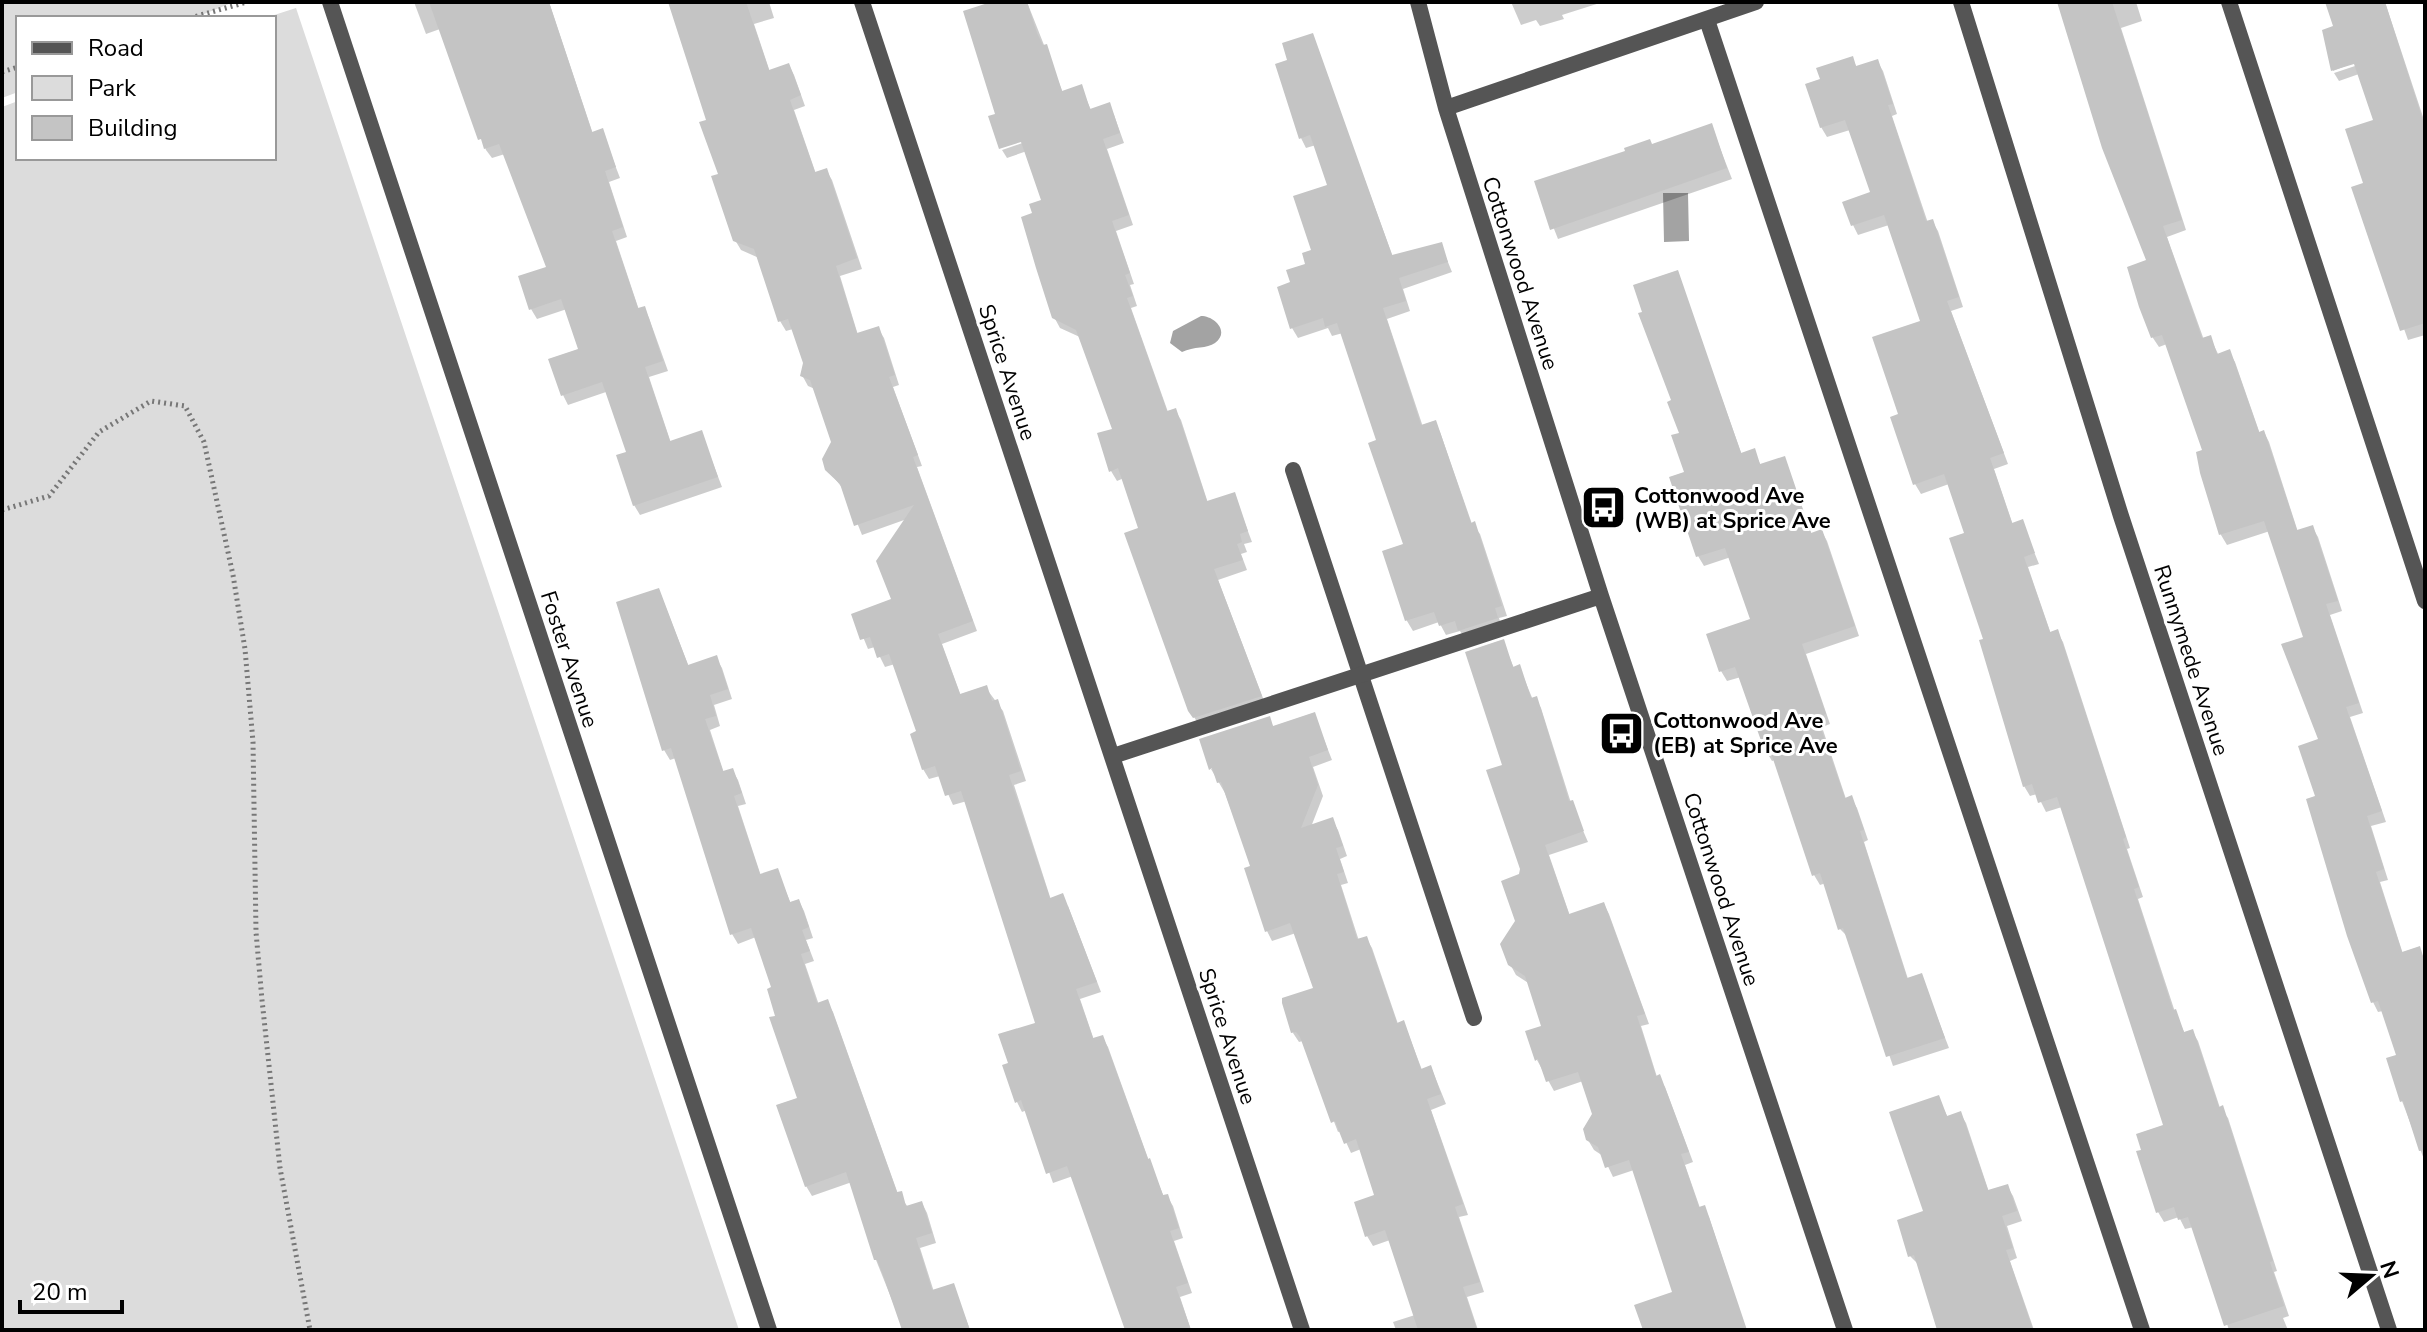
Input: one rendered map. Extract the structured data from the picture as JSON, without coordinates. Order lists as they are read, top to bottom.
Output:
{
  "streets": {
    "street": [
      "Cottonwood Avenue",
      "Sprice Avenue",
      "Foster Avenue",
      "Runnymede Avenue"
    ]
  },
  "places": {
    "bus stop": ["Cottonwood Ave (WB) at Sprice Ave", "Cottonwood Ave (EB) at Sprice Ave"]
  },
  "legend": ["Road", "Park", "Building"],
  "scale_bar": "20 m",
  "north": "right"
}
